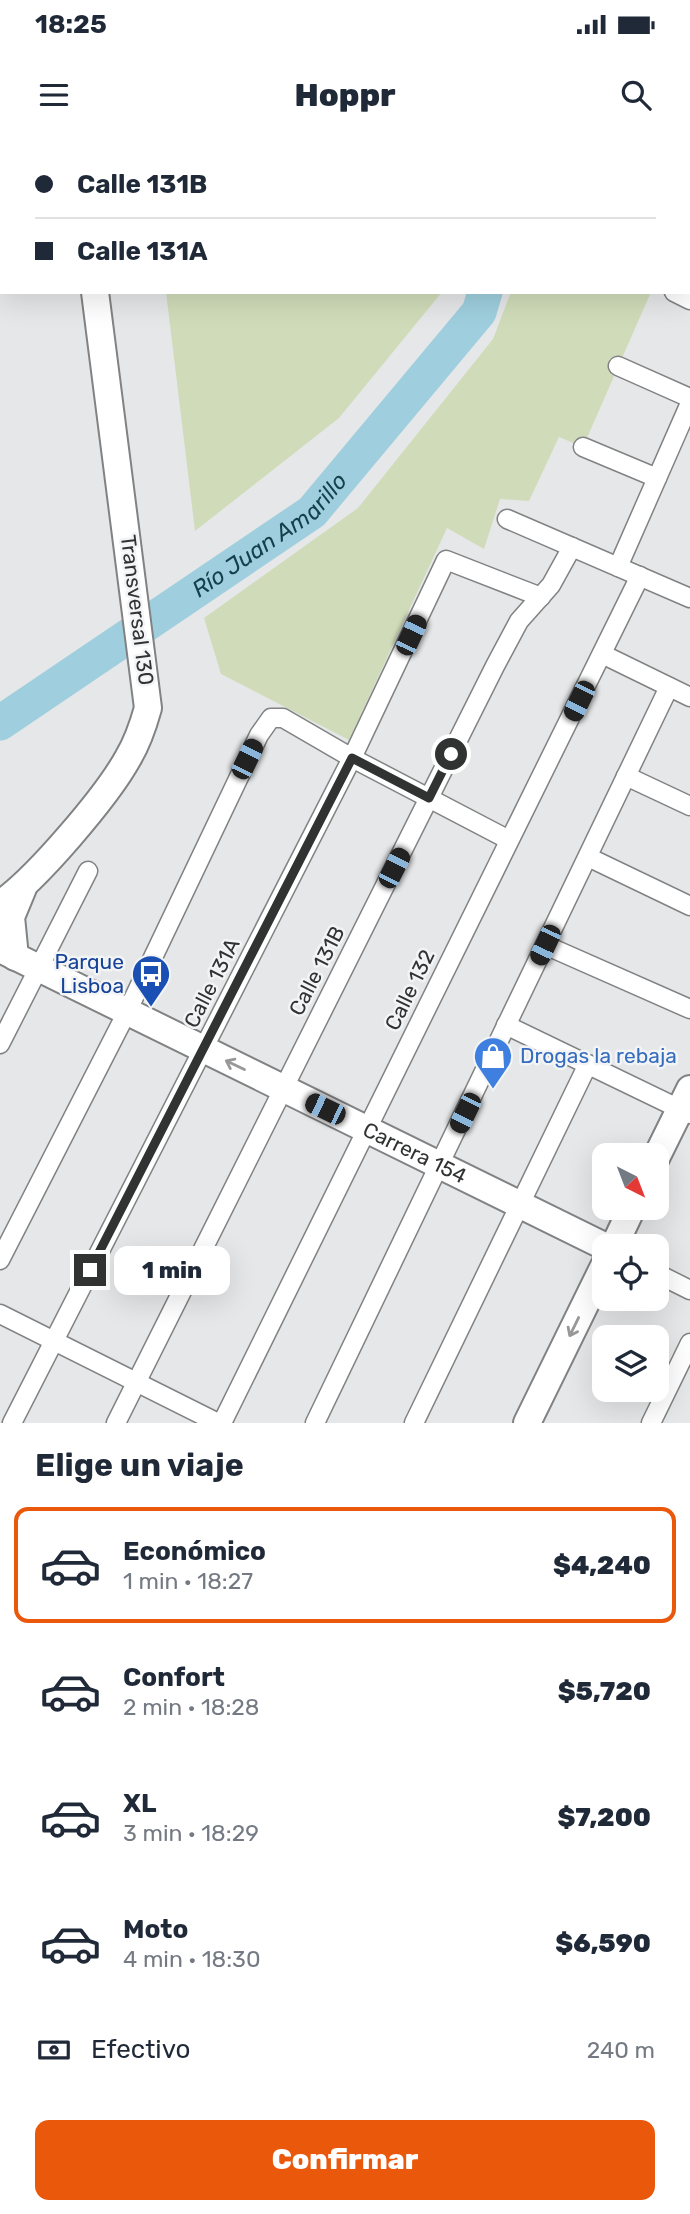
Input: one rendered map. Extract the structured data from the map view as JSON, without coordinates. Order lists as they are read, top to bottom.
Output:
{
  "streets": {
    "main road": ["Transversal 130", "Carrera 154"],
    "street": ["Calle 131B", "Calle 131A", "Calle 132"]
  },
  "crossings": [
    ["Transversal 130", "Carrera 154"],
    ["Calle 131B", "Calle 131A"],
    ["Calle 131B", "Carrera 154"],
    ["Calle 131A", "Carrera 154"],
    ["Calle 132", "Carrera 154"]
  ],
  "water": ["Río Juan Amarillo"],
  "places": {
    "bus stop": ["Parque Lisboa"],
    "shop": ["Drogas la rebaja"]
  },
  "north": "bottom right",
  "page": {
    "status": "18:25",
    "header": "Hoppr",
    "banner": ["Calle 131B", "Calle 131A"],
    "bubble": "1 min",
    "heading": "Elige un viaje",
    "list": [
      {
        "name": "Económico",
        "note": "1 min · 18:27",
        "value": "$4,240"
      },
      {
        "name": "Confort",
        "note": "2 min · 18:28",
        "value": "$5,720"
      },
      {
        "name": "XL",
        "note": "3 min · 18:29",
        "value": "$7,200"
      },
      {
        "name": "Moto",
        "note": "4 min · 18:30",
        "value": "$6,590"
      }
    ],
    "pay": ["Efectivo", "240 m"],
    "buttons": "Confirmar"
  }
}
